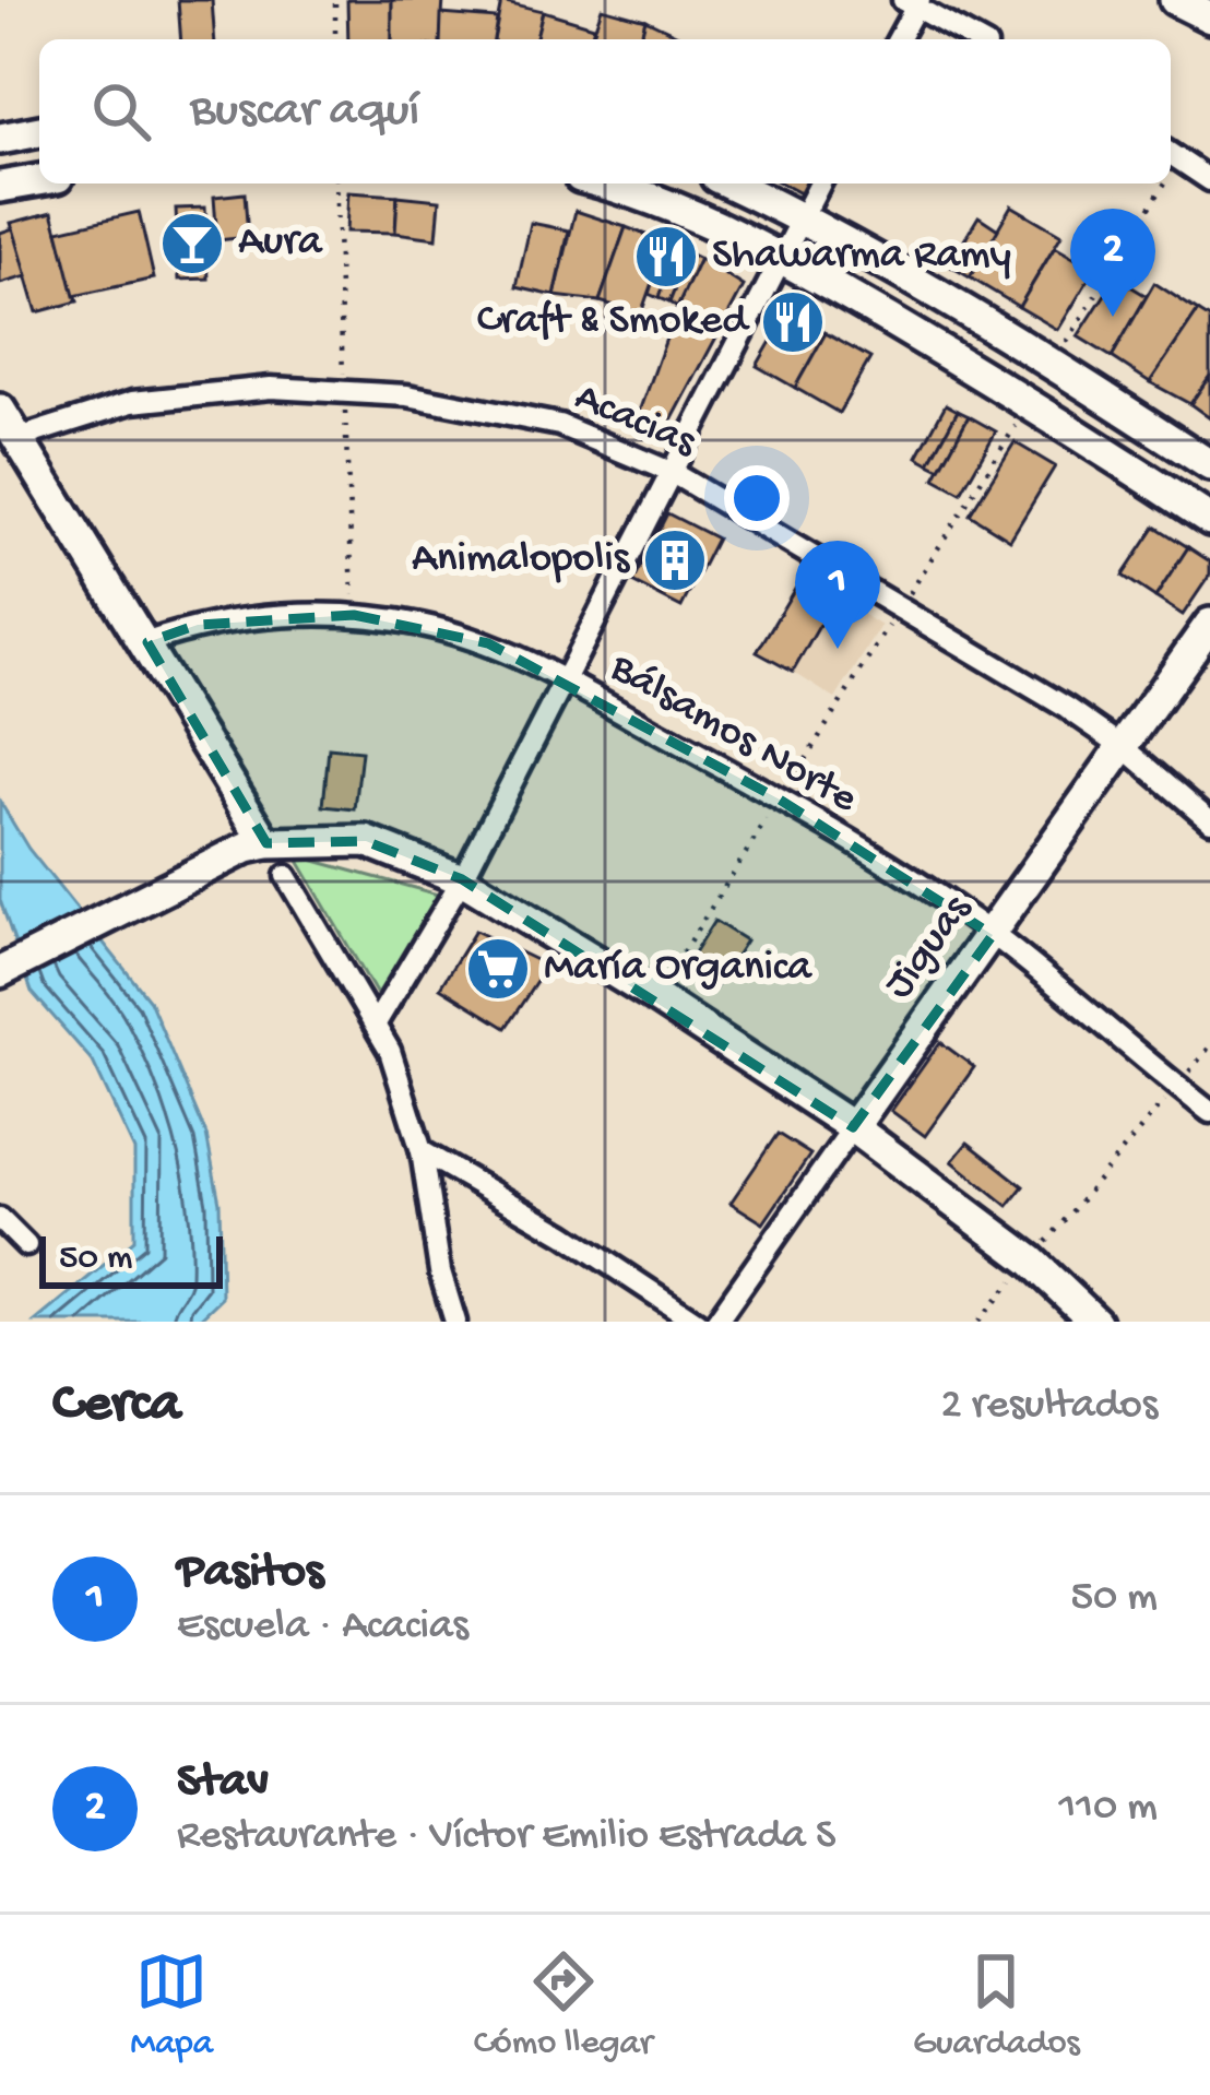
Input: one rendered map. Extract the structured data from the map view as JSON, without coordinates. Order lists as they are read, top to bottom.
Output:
{
  "streets": {
    "street": ["Acacias", "Bálsamos Norte", "Jiguas"]
  },
  "crossings": [
    ["Acacias", "Jiguas"],
    ["Bálsamos Norte", "Jiguas"]
  ],
  "places": {
    "bar": ["Aura"],
    "restaurant": ["Shawarma Ramy", "Craft & Smoked"],
    "building": ["Animalopolis"],
    "supermarket": ["María Organica"]
  },
  "scale_bar": "50 m",
  "page": {
    "search": "Buscar aquí",
    "pins": ["2", "1"],
    "scale": "50 m",
    "heading": ["Cerca", "2 resultados"],
    "list": [
      {
        "mark": "1",
        "name": "Pasitos",
        "note": "Escuela · Acacias",
        "value": "50 m"
      },
      {
        "mark": "2",
        "name": "Stav",
        "note": "Restaurante · Víctor Emilio Estrada S",
        "value": "110 m"
      }
    ],
    "nav": ["Mapa", "Cómo llegar", "Guardados"]
  }
}
